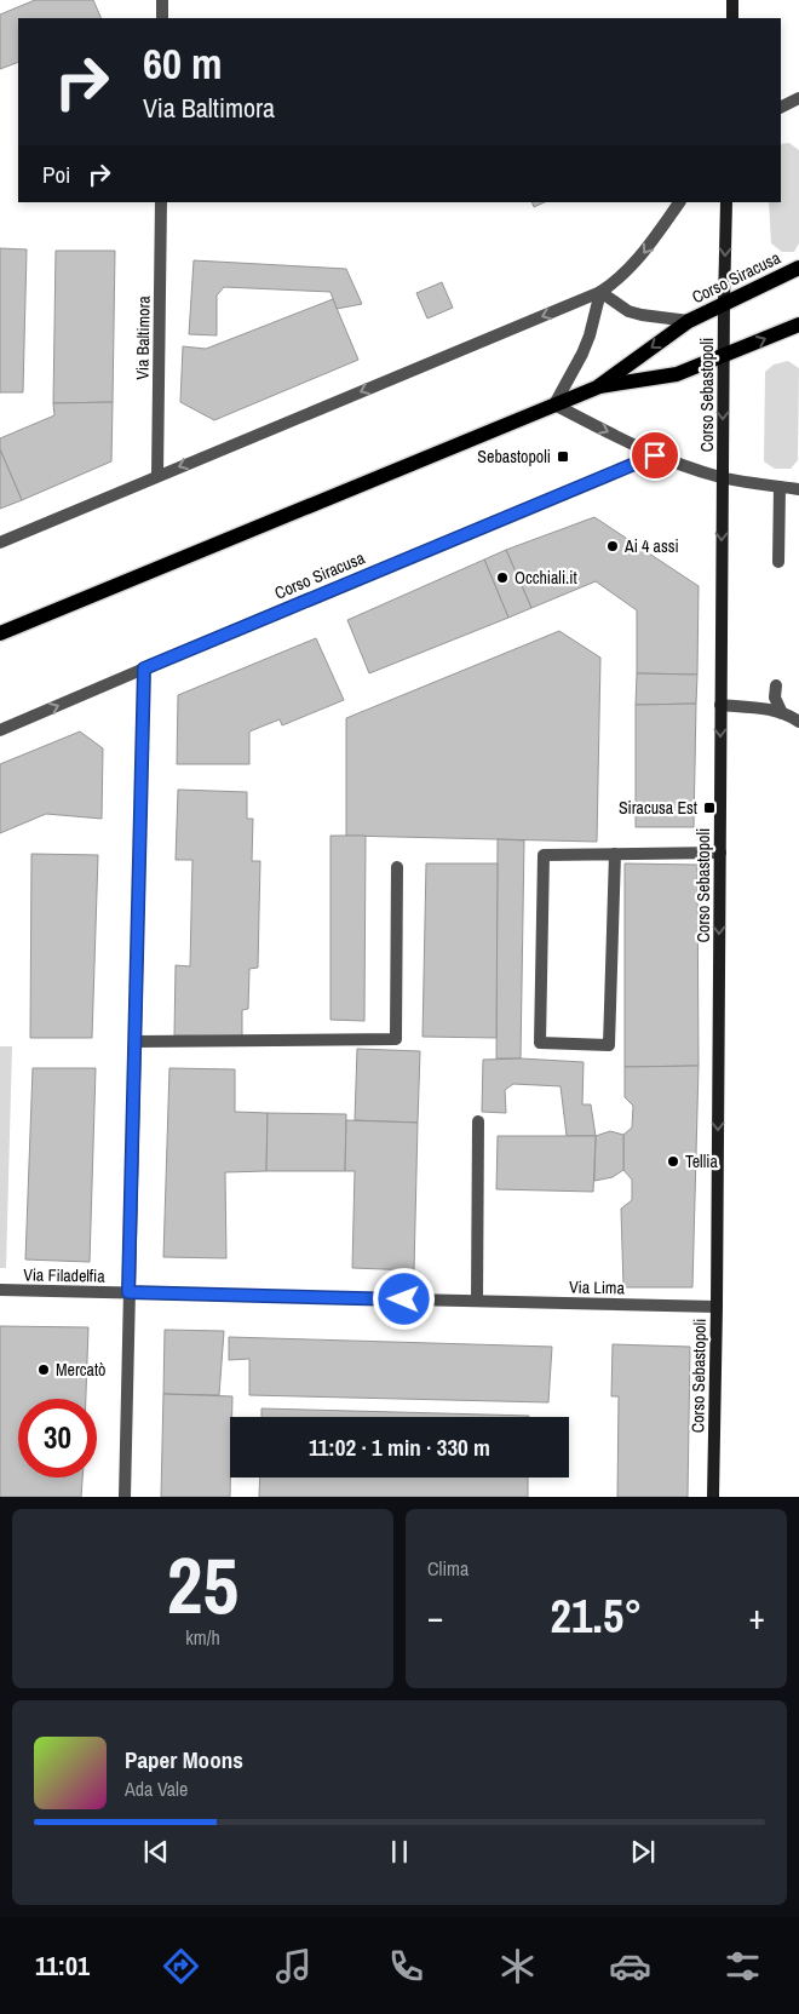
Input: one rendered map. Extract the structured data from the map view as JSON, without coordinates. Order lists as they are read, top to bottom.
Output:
{
  "streets": {
    "main road": ["Corso Siracusa", "Corso Sebastopoli"],
    "street": ["Via Baltimora", "Via Filadelfia", "Via Lima"]
  },
  "crossings": [
    ["Corso Siracusa", "Corso Sebastopoli"],
    ["Corso Sebastopoli", "Via Lima"],
    ["Via Filadelfia", "Via Lima"]
  ],
  "one_way": ["Corso Sebastopoli"],
  "places": {
    "transit": ["Sebastopoli", "Siracusa Est"],
    "other": [
      "Ai 4 assi",
      "Occhiali.it",
      "Tellia",
      "Mercatò"
    ]
  },
  "page": {
    "turn": ["60 m", "Via Baltimora"],
    "then": "Poi",
    "limit": "30",
    "trip": "11:02 · 1 min · 330 m",
    "tile": [
      ["25", "km/h"],
      "Clima"
    ],
    "heat": ["−", "21.5°", "+"],
    "song": ["Paper Moons", "Ada Vale"],
    "tabs": "11:01"
  }
}
